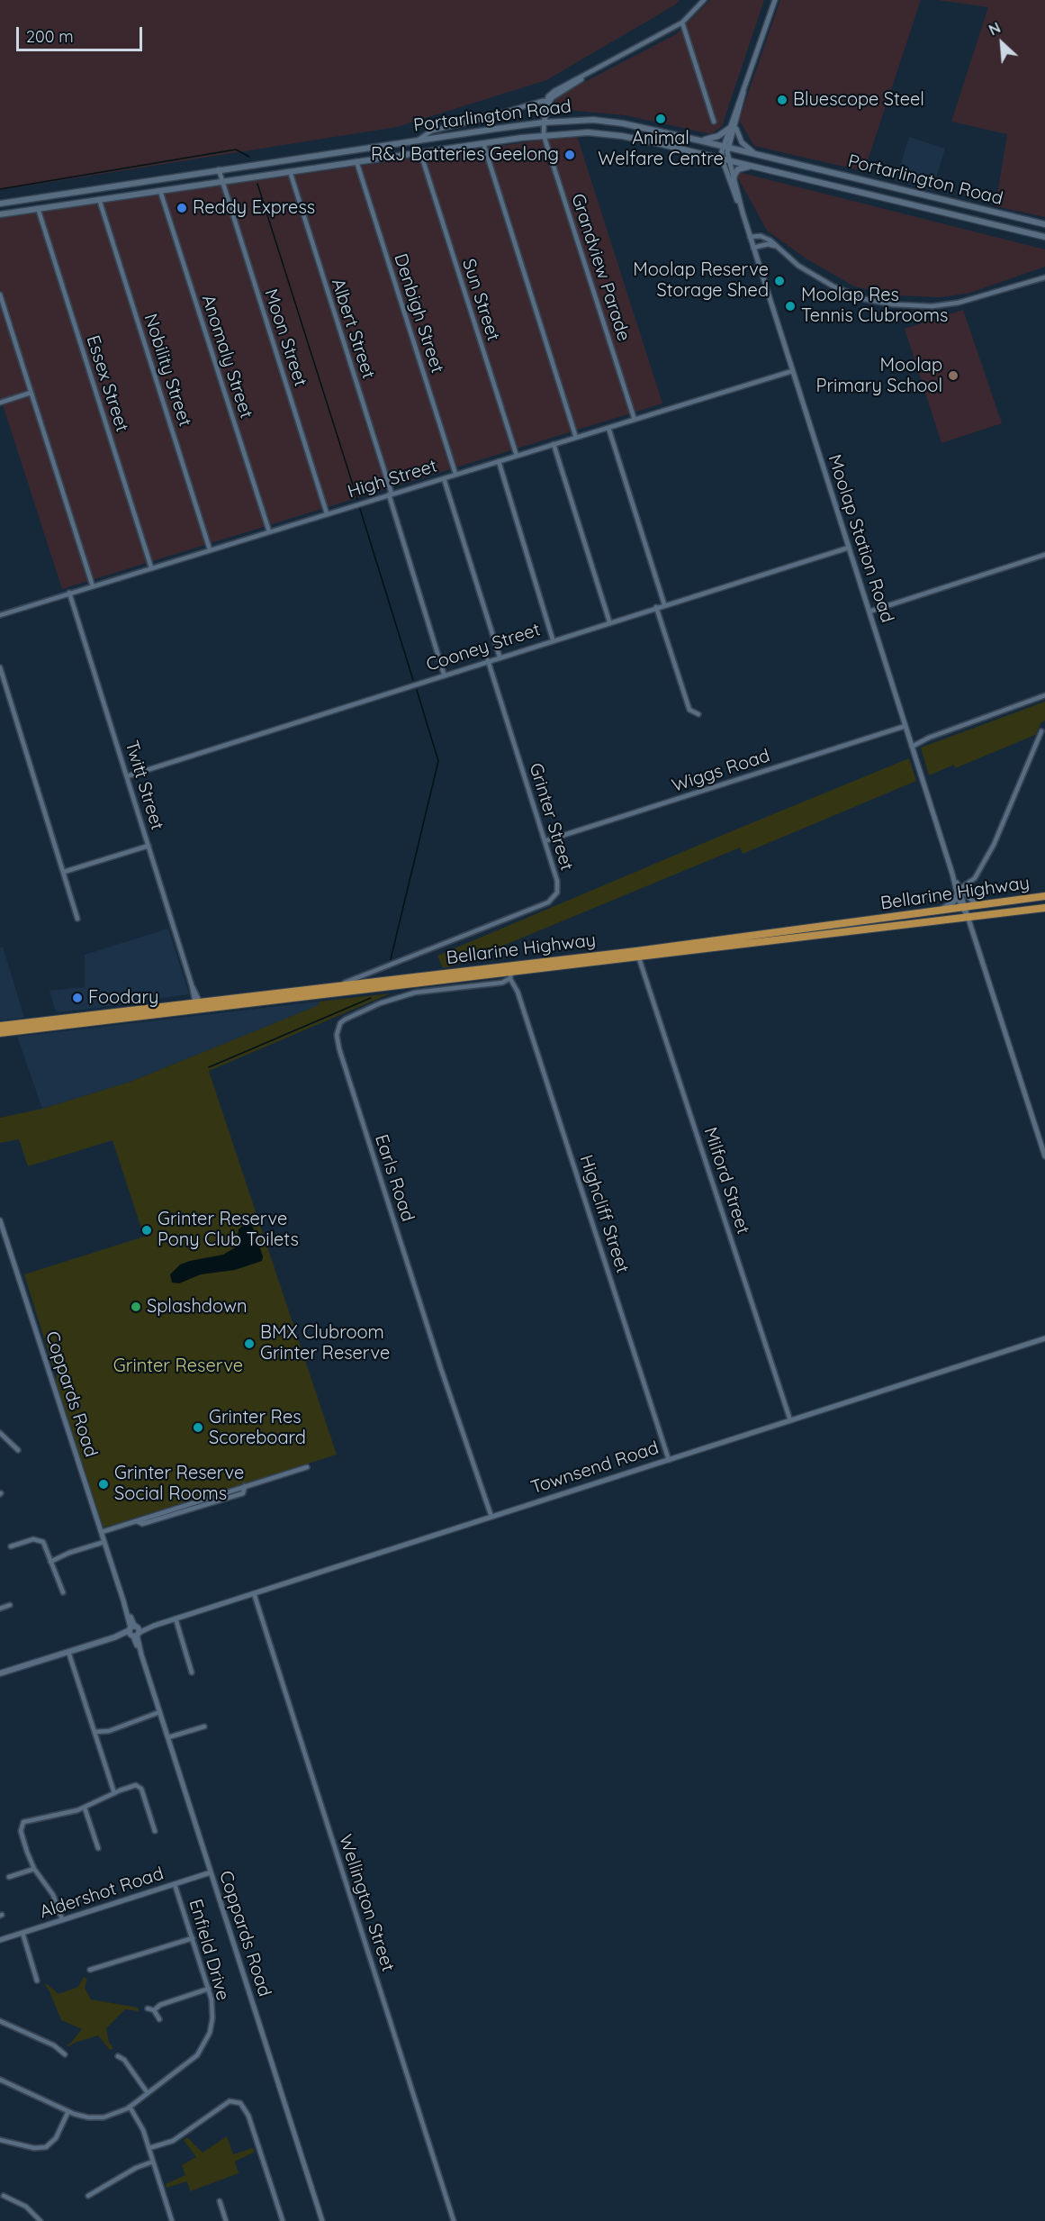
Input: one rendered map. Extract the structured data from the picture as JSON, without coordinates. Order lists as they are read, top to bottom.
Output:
{
  "streets": {
    "highway": ["Bellarine Highway"],
    "main road": ["Portarlington Road", "Townsend Road"],
    "street": [
      "Grandview Parade",
      "Sun Street",
      "Denbigh Street",
      "Albert Street",
      "Moon Street",
      "Anomaly Street",
      "Nobility Street",
      "Essex Street",
      "High Street",
      "Moolap Station Road",
      "Cooney Street",
      "Wiggs Road",
      "Twitt Street",
      "Grinter Street",
      "Earls Road",
      "Milford Street",
      "Highcliff Street",
      "Coppards Road",
      "Aldershot Road",
      "Wellington Street",
      "Enfield Drive"
    ]
  },
  "crossings": [
    ["Portarlington Road", "Grandview Parade"],
    ["Portarlington Road", "Sun Street"],
    ["Portarlington Road", "Denbigh Street"],
    ["Portarlington Road", "Albert Street"],
    ["Portarlington Road", "Moon Street"],
    ["Portarlington Road", "Anomaly Street"],
    ["Portarlington Road", "Nobility Street"],
    ["Portarlington Road", "Essex Street"],
    ["Portarlington Road", "Moolap Station Road"],
    ["Grandview Parade", "High Street"],
    ["Sun Street", "High Street"],
    ["Denbigh Street", "High Street"],
    ["Albert Street", "High Street"],
    ["Albert Street", "Cooney Street"],
    ["Moon Street", "High Street"],
    ["Anomaly Street", "High Street"],
    ["Nobility Street", "High Street"],
    ["Essex Street", "High Street"],
    ["High Street", "Moolap Station Road"],
    ["High Street", "Twitt Street"],
    ["Moolap Station Road", "Cooney Street"],
    ["Moolap Station Road", "Wiggs Road"],
    ["Moolap Station Road", "Bellarine Highway"],
    ["Cooney Street", "Twitt Street"],
    ["Cooney Street", "Grinter Street"],
    ["Wiggs Road", "Grinter Street"],
    ["Twitt Street", "Bellarine Highway"],
    ["Grinter Street", "Bellarine Highway"],
    ["Bellarine Highway", "Earls Road"],
    ["Bellarine Highway", "Milford Street"],
    ["Bellarine Highway", "Highcliff Street"],
    ["Earls Road", "Highcliff Street"],
    ["Earls Road", "Townsend Road"],
    ["Milford Street", "Townsend Road"],
    ["Highcliff Street", "Townsend Road"],
    ["Coppards Road", "Townsend Road"],
    ["Coppards Road", "Aldershot Road"],
    ["Townsend Road", "Wellington Street"],
    ["Aldershot Road", "Enfield Drive"]
  ],
  "parks": ["Grinter Reserve"],
  "places": [
    "Bluescope Steel",
    "Animal Welfare Centre",
    "R&J Batteries Geelong",
    "Reddy Express",
    "Moolap Reserve Storage Shed",
    "Moolap Res Tennis Clubrooms",
    "Moolap Primary School",
    "Foodary",
    "Grinter Reserve Pony Club Toilets",
    "Splashdown",
    "BMX Clubroom Grinter Reserve",
    "Grinter Res Scoreboard",
    "Grinter Reserve Social Rooms"
  ],
  "scale_bar": "200 m",
  "north": "top left"
}
